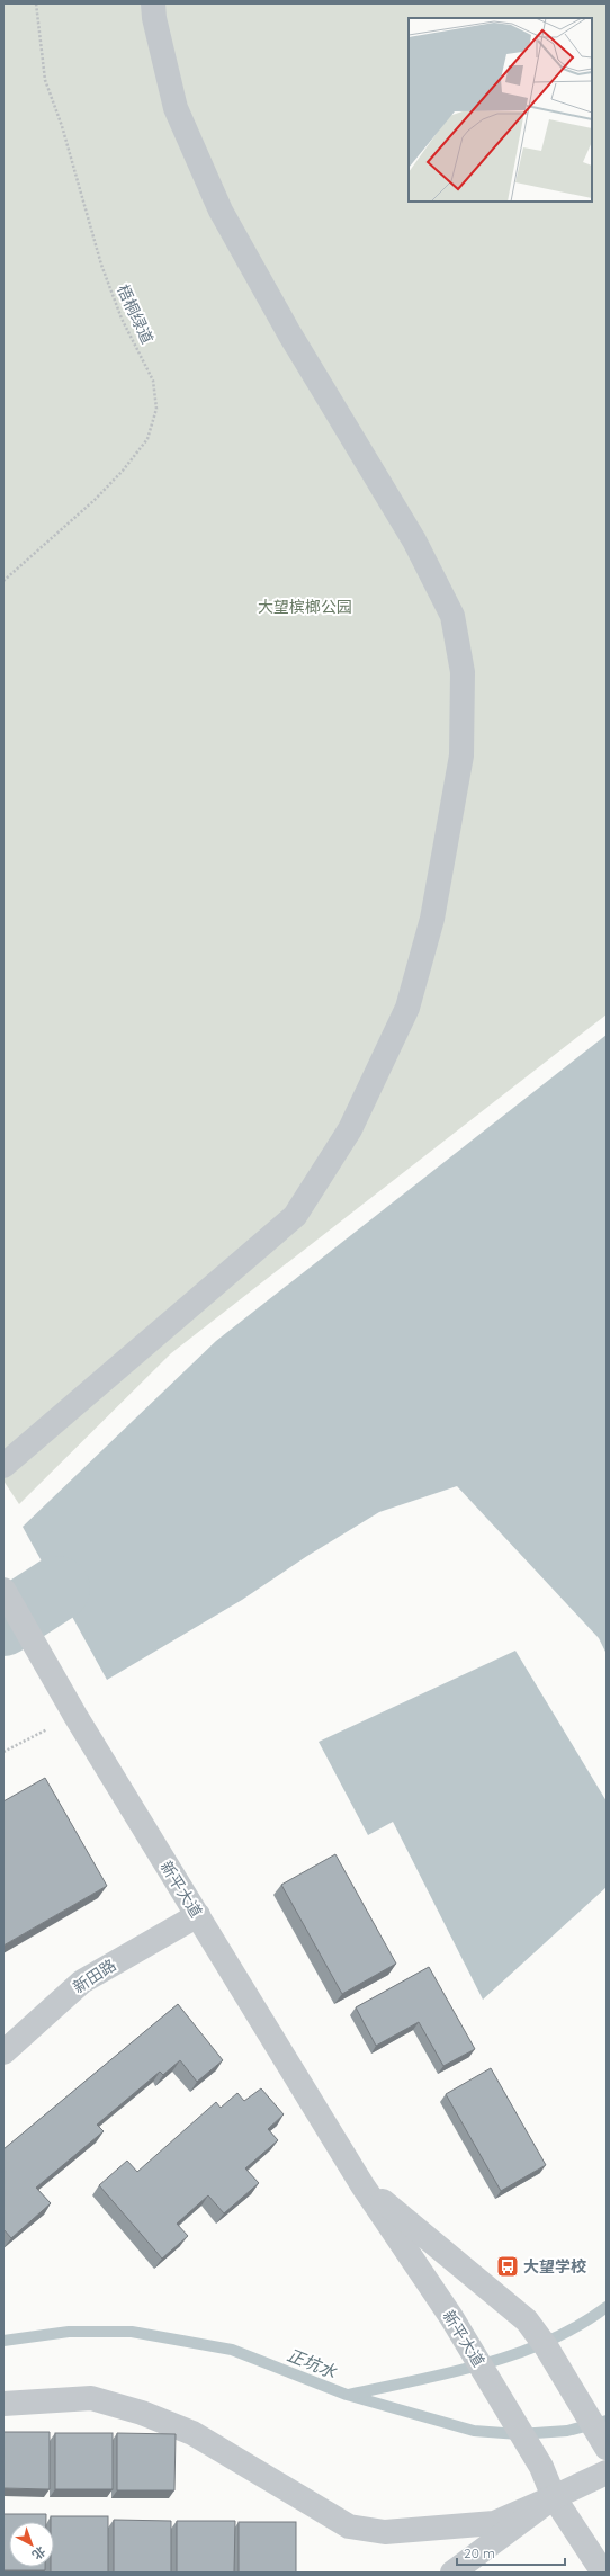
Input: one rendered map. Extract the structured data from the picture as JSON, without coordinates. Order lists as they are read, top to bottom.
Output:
{
  "streets": {
    "street": ["新平大道", "新田路"],
    "path": ["梧桐绿道"]
  },
  "crossings": [
    ["新平大道", "新田路"]
  ],
  "water": ["正坑水"],
  "parks": ["大望槟榔公园"],
  "places": {
    "bus stop": ["大望学校"]
  },
  "scale_bar": "20 m",
  "north": "bottom right"
}
